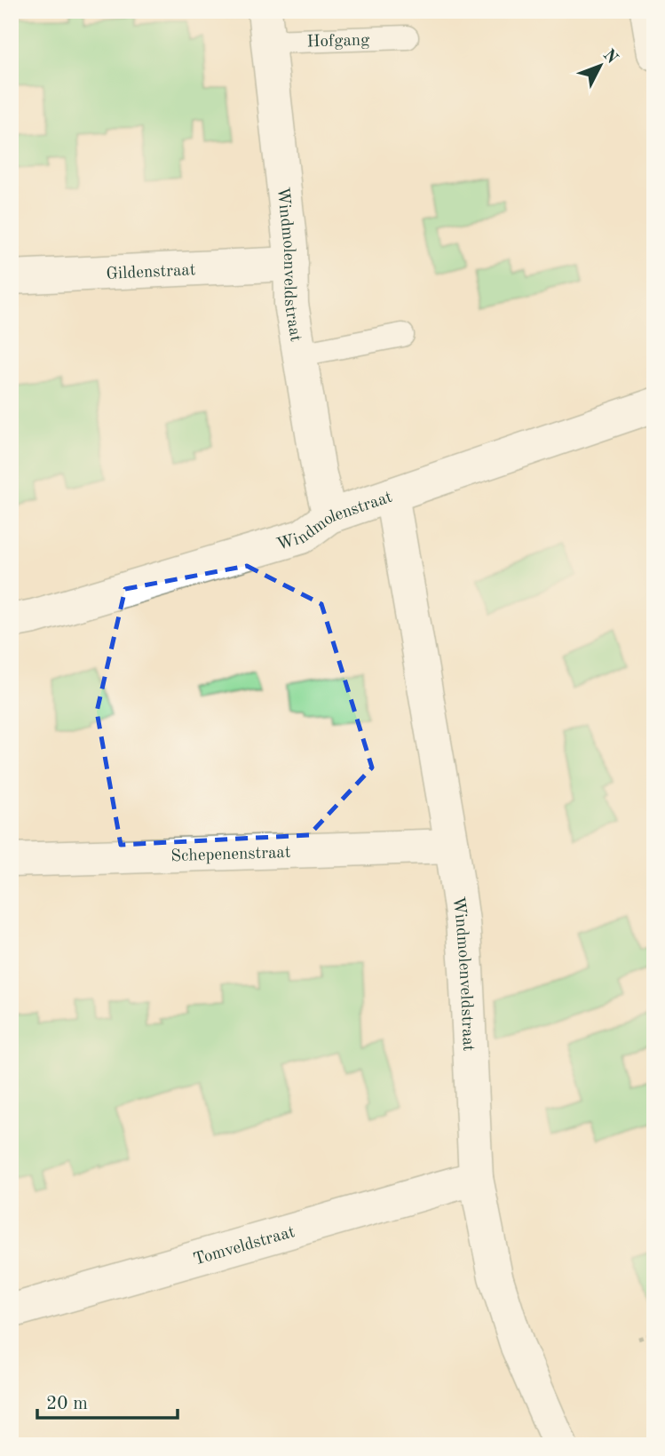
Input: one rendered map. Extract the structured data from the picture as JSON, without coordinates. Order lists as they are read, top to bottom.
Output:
{
  "streets": {
    "street": [
      "Windmolenveldstraat",
      "Gildenstraat",
      "Windmolenstraat",
      "Schepenenstraat",
      "Tomveldstraat"
    ],
    "lane": ["Hofgang"]
  },
  "crossings": [
    ["Hofgang", "Windmolenveldstraat"],
    ["Windmolenveldstraat", "Gildenstraat"],
    ["Windmolenveldstraat", "Windmolenstraat"],
    ["Windmolenveldstraat", "Schepenenstraat"],
    ["Windmolenveldstraat", "Tomveldstraat"]
  ],
  "scale_bar": "20 m",
  "north": "top right"
}
